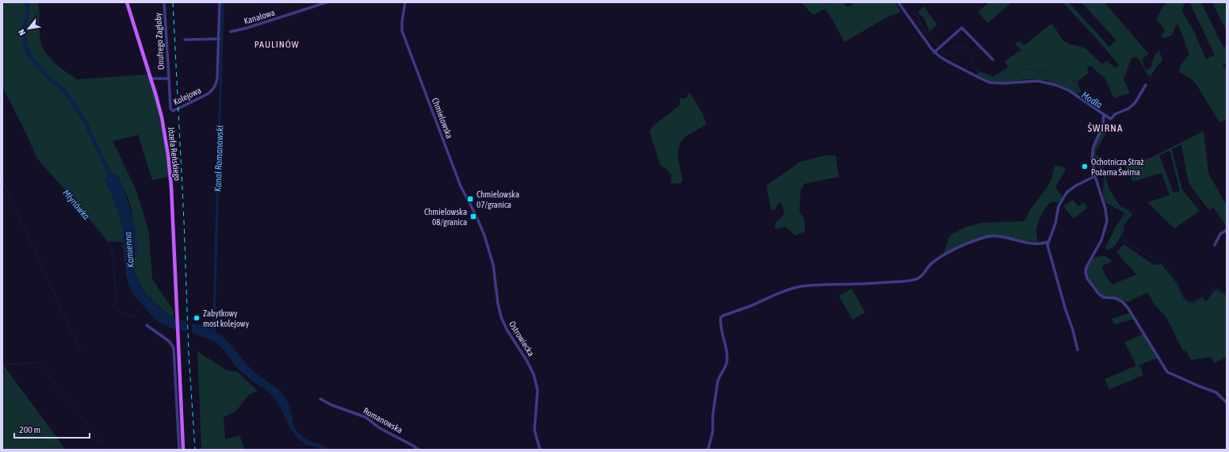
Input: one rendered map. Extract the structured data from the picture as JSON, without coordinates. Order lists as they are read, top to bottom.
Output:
{
  "streets": {
    "main road": ["Józefa Reńskiego"],
    "street": [
      "Kanałowa",
      "Onufrego Zagłoby",
      "Kolejowa",
      "Chmielowska",
      "Ostrowiecka",
      "Romanowska"
    ]
  },
  "crossings": [
    ["Onufrego Zagłoby", "Kolejowa"],
    ["Chmielowska", "Ostrowiecka"]
  ],
  "districts": ["PAULINÓW", "ŚWIRNA"],
  "water": [
    "Modła",
    "Kanał Romanowski",
    "Młynówka",
    "Kamienna"
  ],
  "places": {
    "other": ["Ochotnicza Straż Pożarna Świrna", "Zabytkowy most kolejowy"],
    "transit": ["Chmielowska 07/granica", "Chmielowska 08/granica"]
  },
  "scale_bar": "200 m",
  "north": "bottom left"
}
